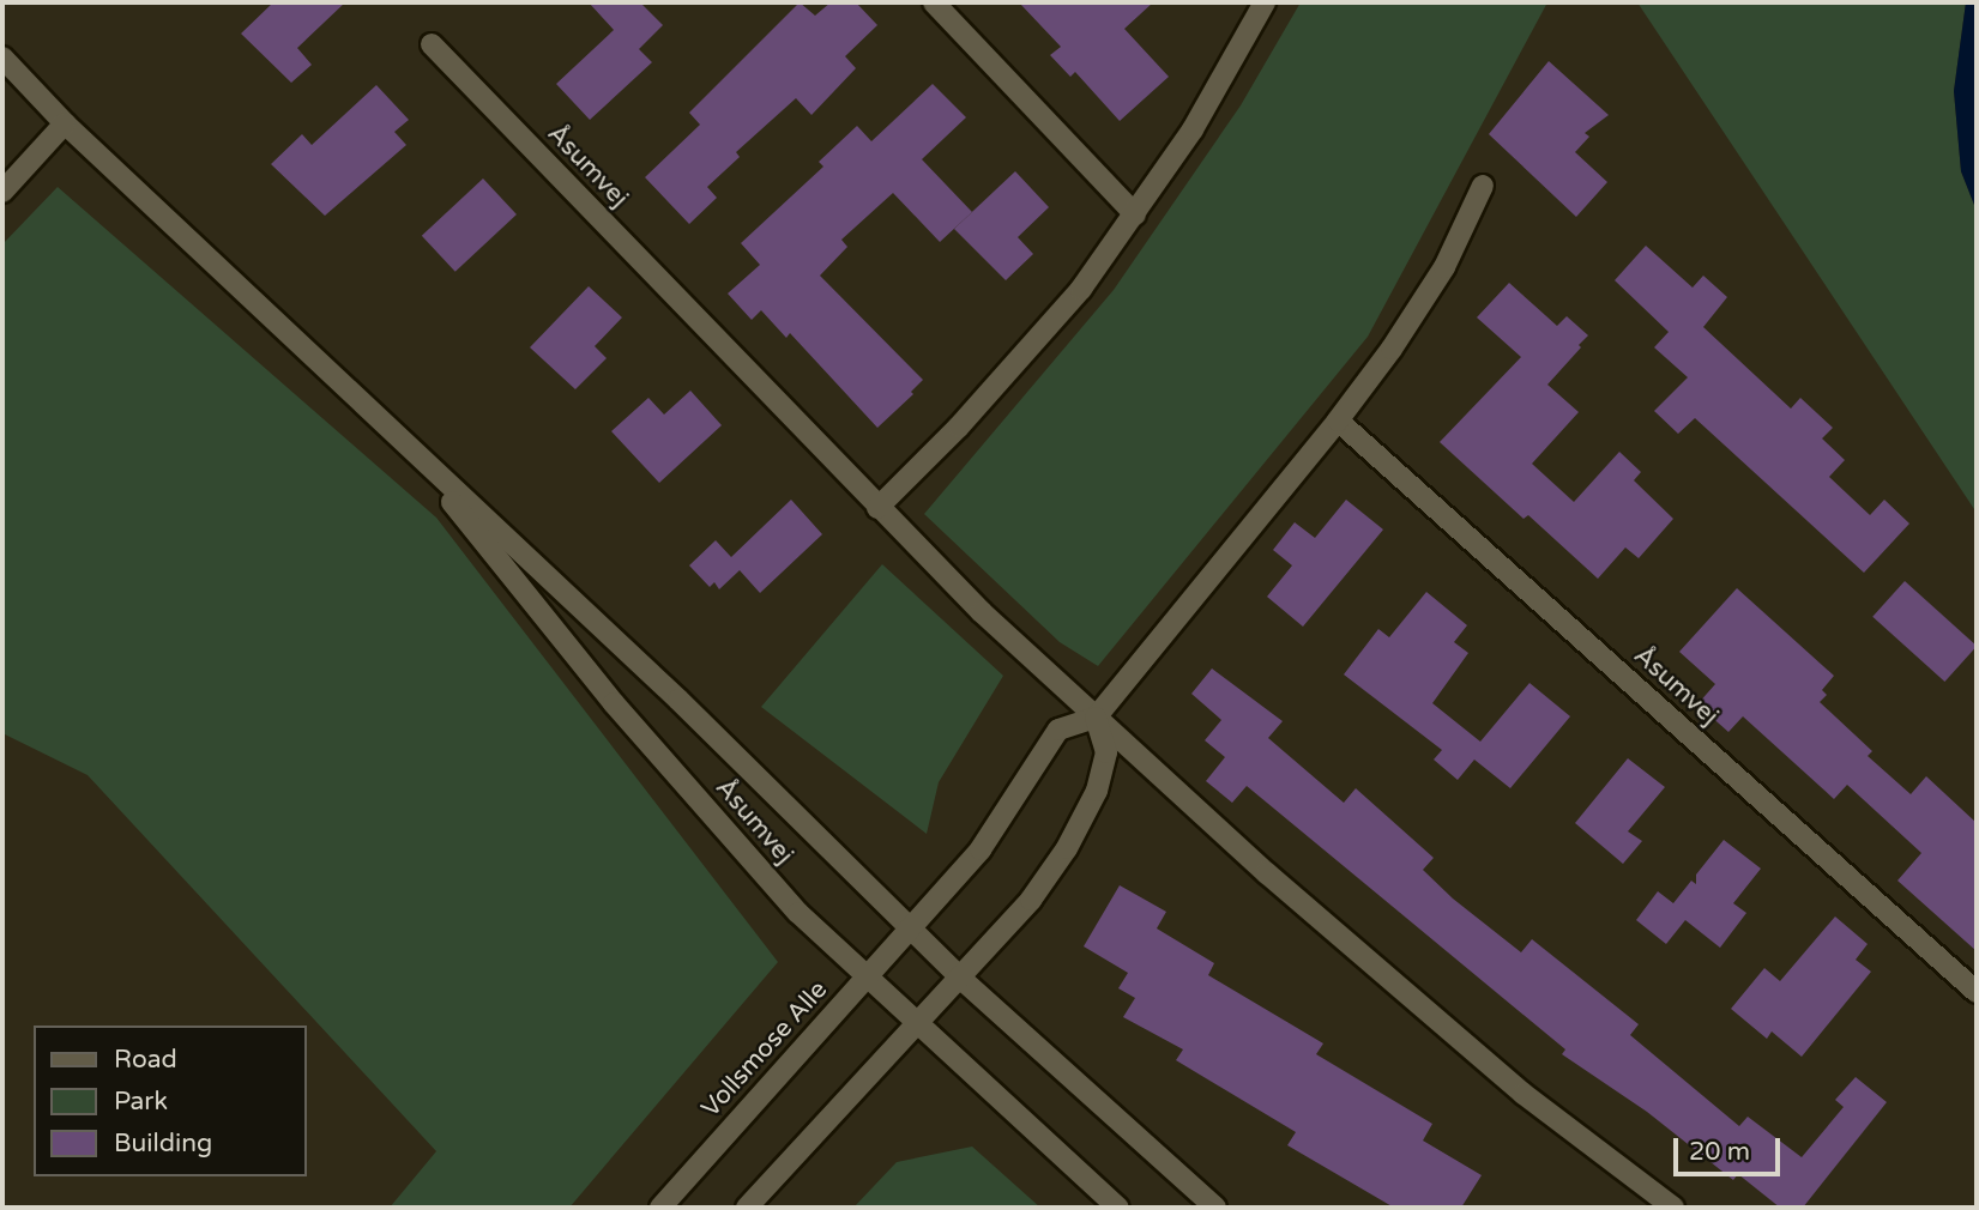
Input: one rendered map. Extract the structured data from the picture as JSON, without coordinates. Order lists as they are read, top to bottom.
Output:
{
  "streets": {
    "street": ["Åsumvej", "Vollsmose Alle"]
  },
  "crossings": [
    ["Åsumvej", "Vollsmose Alle"]
  ],
  "legend": ["Road", "Park", "Building"],
  "scale_bar": "20 m"
}
